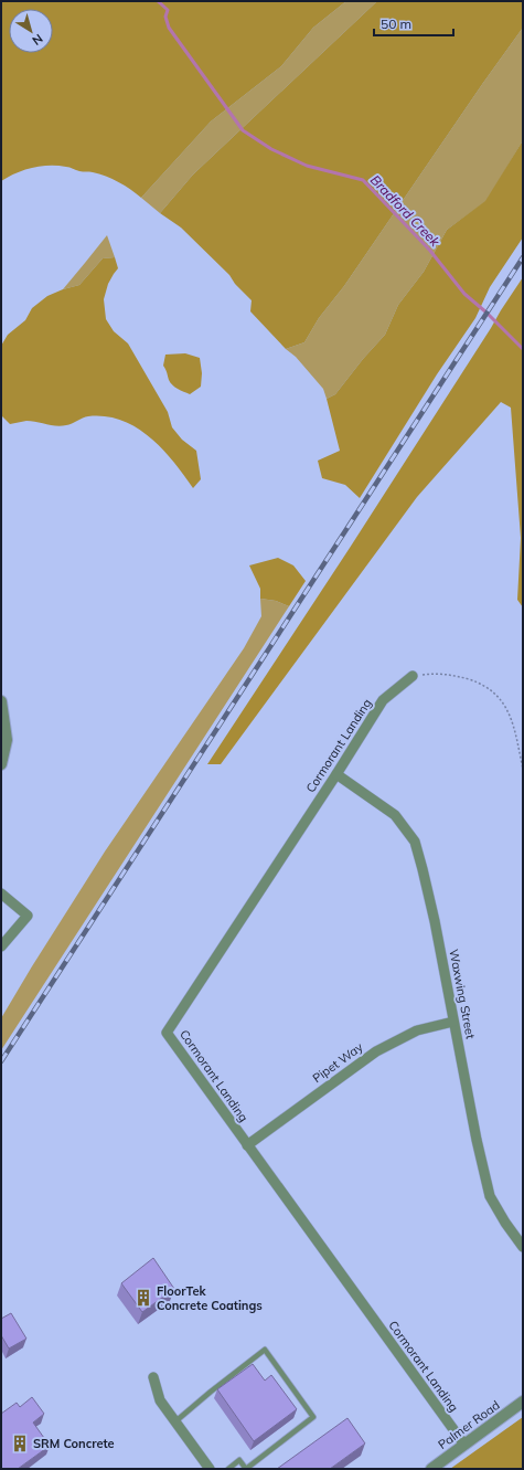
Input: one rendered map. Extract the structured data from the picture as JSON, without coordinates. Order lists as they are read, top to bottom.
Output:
{
  "streets": {
    "street": [
      "Cormorant Landing",
      "Waxwing Street",
      "Pipet Way",
      "Palmer Road"
    ]
  },
  "crossings": [
    ["Cormorant Landing", "Waxwing Street"],
    ["Cormorant Landing", "Pipet Way"],
    ["Cormorant Landing", "Palmer Road"],
    ["Waxwing Street", "Pipet Way"]
  ],
  "water": ["Bradford Creek"],
  "places": {
    "building": ["FloorTek Concrete Coatings", "SRM Concrete"]
  },
  "scale_bar": "50 m",
  "north": "bottom right"
}
